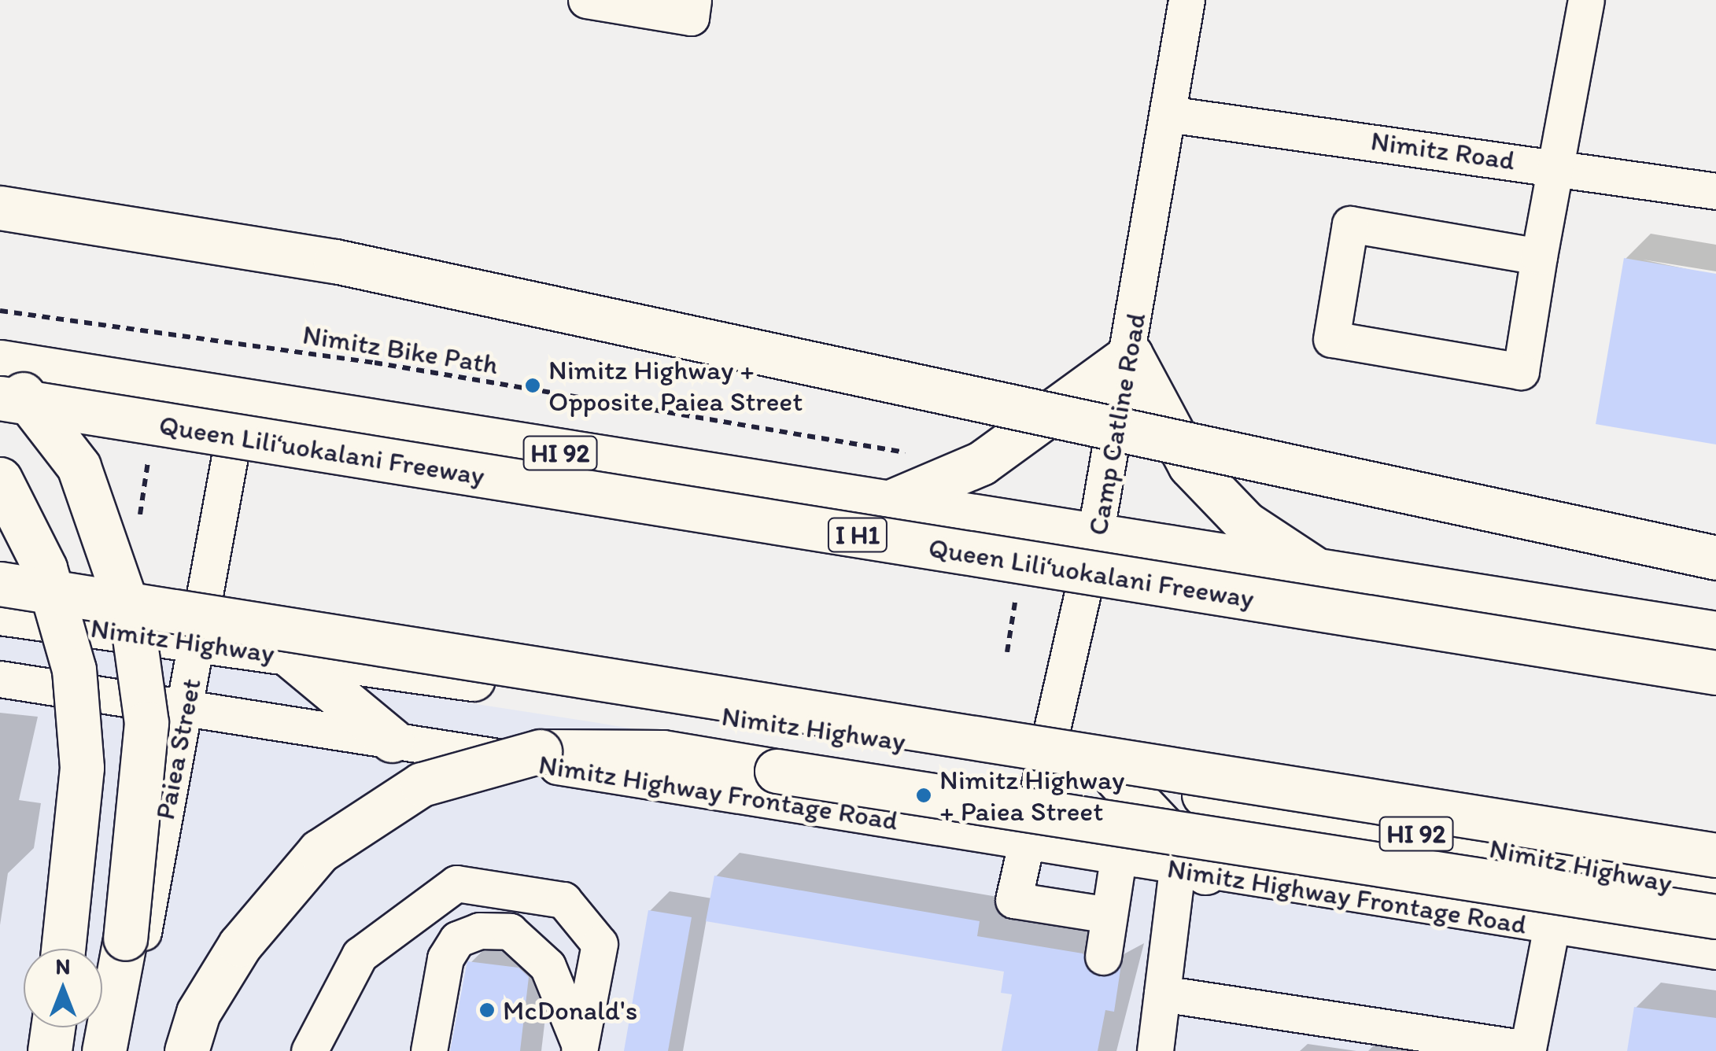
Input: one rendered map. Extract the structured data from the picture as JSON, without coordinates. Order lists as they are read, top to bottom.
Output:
{
  "streets": {
    "main road": [
      "Queen Liliʻuokalani Freeway",
      "HI 92",
      "I H1",
      "Nimitz Highway"
    ],
    "street": [
      "Nimitz Road",
      "Camp Catline Road",
      "Paiea Street",
      "Nimitz Highway Frontage Road"
    ],
    "path": ["Nimitz Bike Path"]
  },
  "crossings": [
    ["Nimitz Road", "Camp Catline Road"],
    ["Camp Catline Road", "HI 92"],
    ["Camp Catline Road", "Nimitz Highway"],
    ["Camp Catline Road", "Nimitz Highway Frontage Road"],
    ["HI 92", "Paiea Street"],
    ["Nimitz Highway", "Paiea Street"],
    ["Paiea Street", "Nimitz Highway Frontage Road"]
  ],
  "places": ["Nimitz Highway + Opposite Paiea Street", "Nimitz Highway + Paiea Street", "McDonald's"],
  "north": "top"
}
